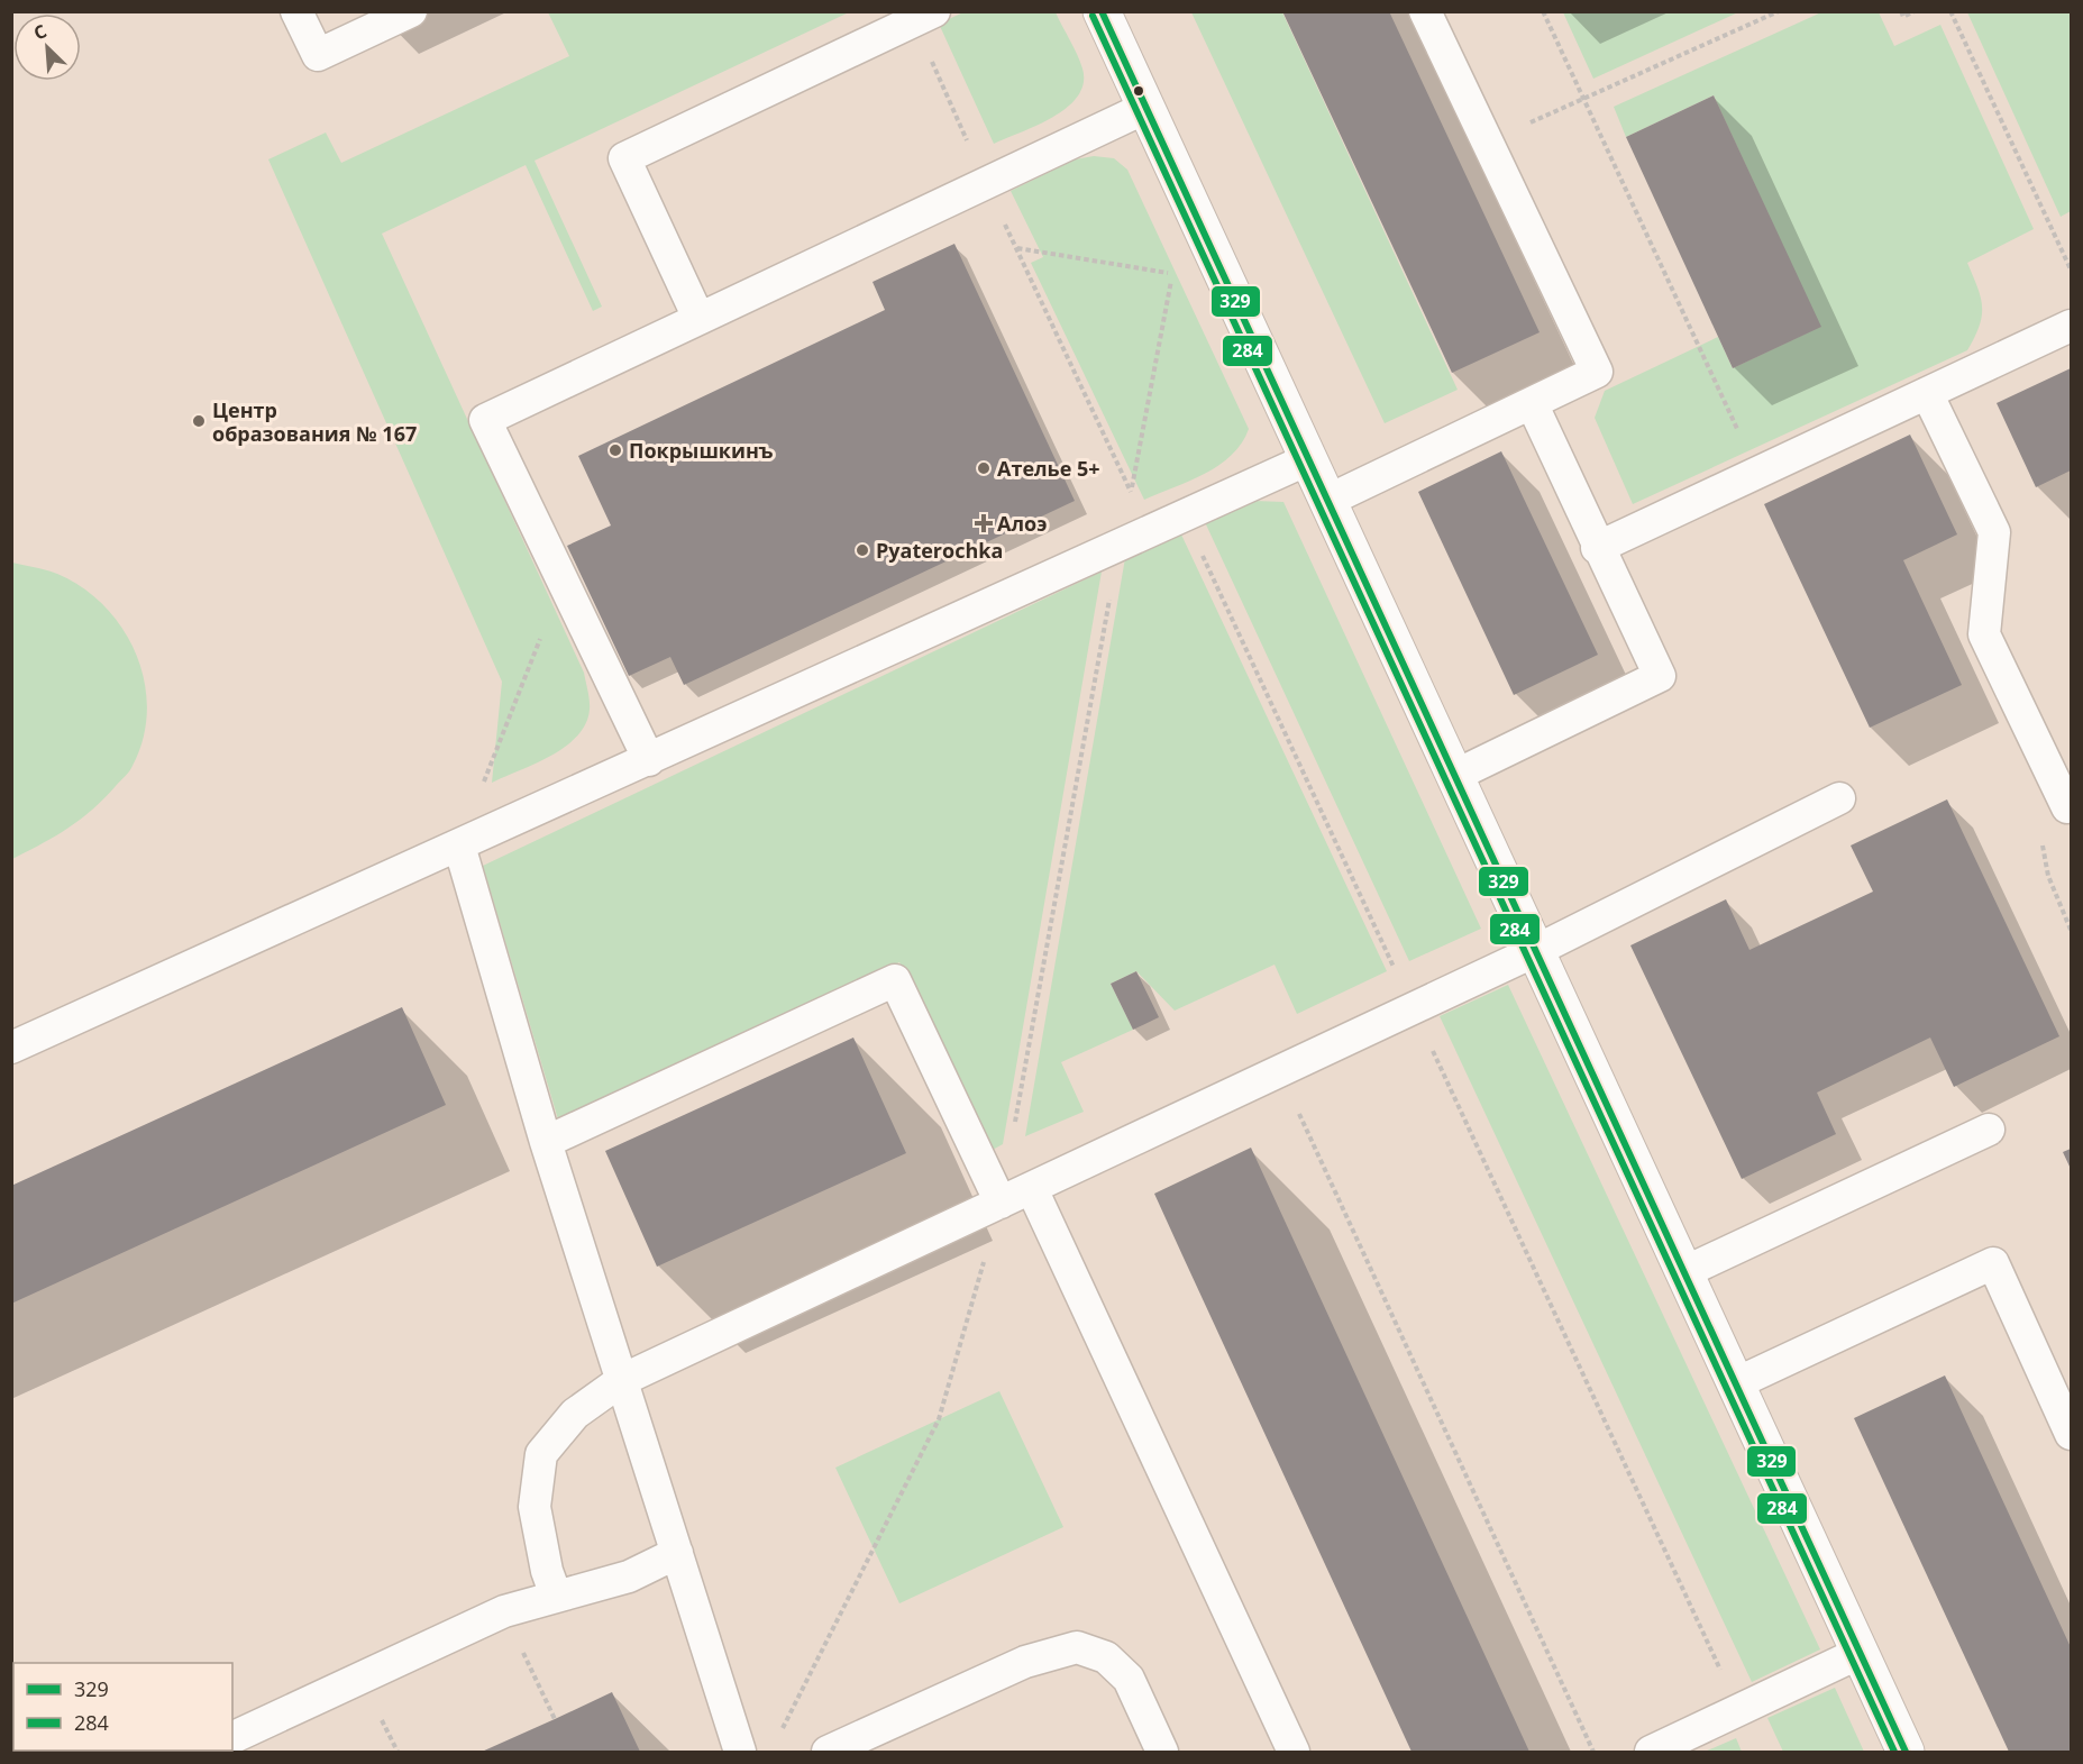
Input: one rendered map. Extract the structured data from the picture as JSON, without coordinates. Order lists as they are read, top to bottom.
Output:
{
  "places": {
    "other": [
      "Центр образования № 167",
      "Покрышкинъ",
      "Ателье 5+",
      "Pyaterochka"
    ],
    "health": ["Алоэ"]
  },
  "lines": ["transit line 329", "transit line 284"],
  "legend": ["329", "284"],
  "north": "top left"
}
